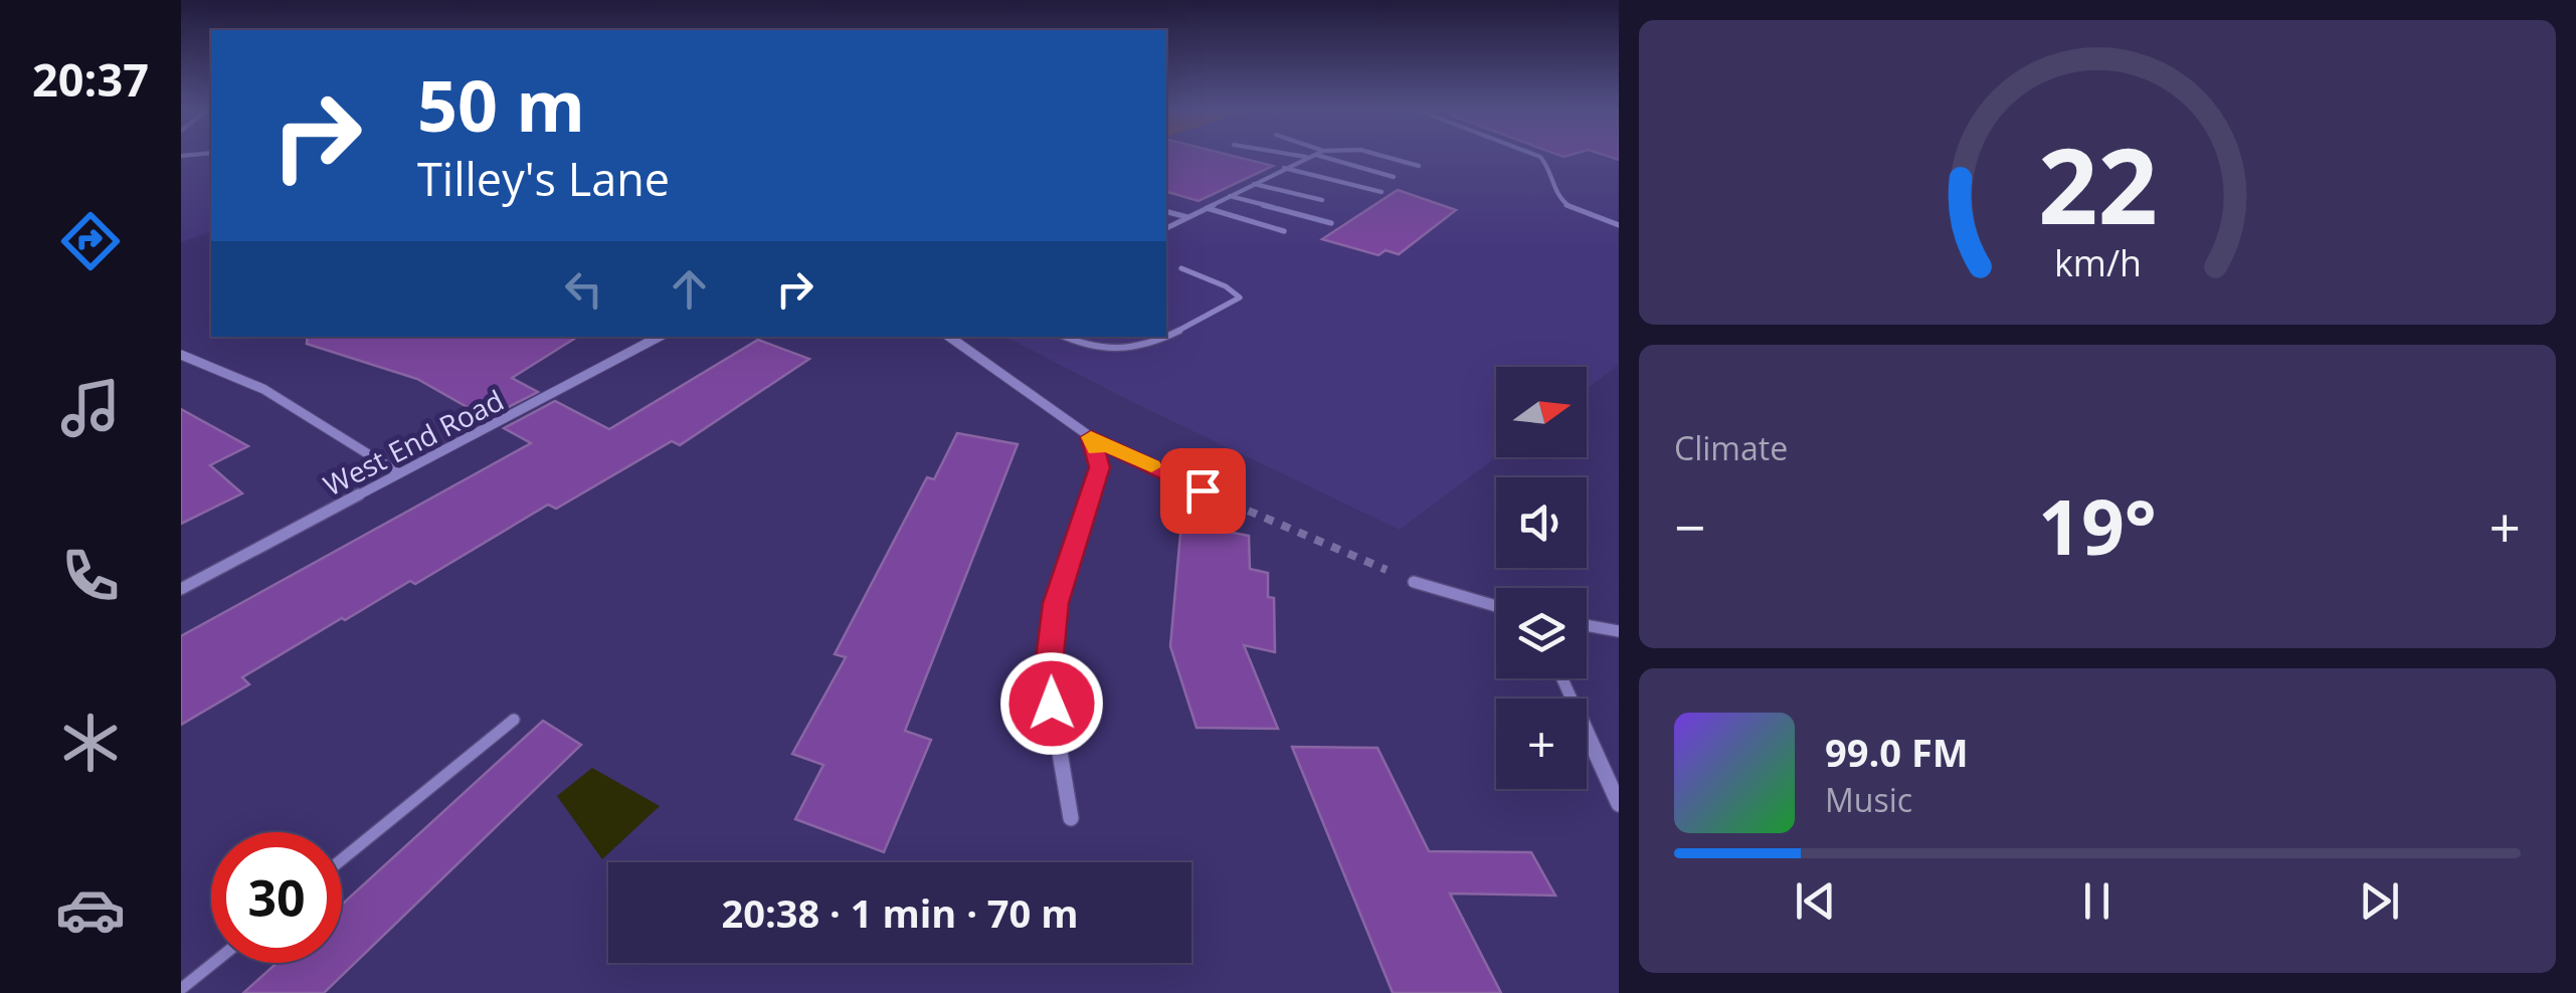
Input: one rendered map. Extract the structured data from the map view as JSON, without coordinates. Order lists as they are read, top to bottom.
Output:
{
  "streets": {
    "street": ["West End Road"]
  },
  "north": "right",
  "page": {
    "tabs": "20:37",
    "turn": ["50 m", "Tilley's Lane"],
    "tile": "Climate",
    "map_buttons": "+",
    "heat": ["−", "19°", "+"],
    "song": ["99.0 FM", "Music"],
    "limit": "30",
    "trip": "20:38 · 1 min · 70 m",
    "gauge": ["22", "km/h"]
  }
}
